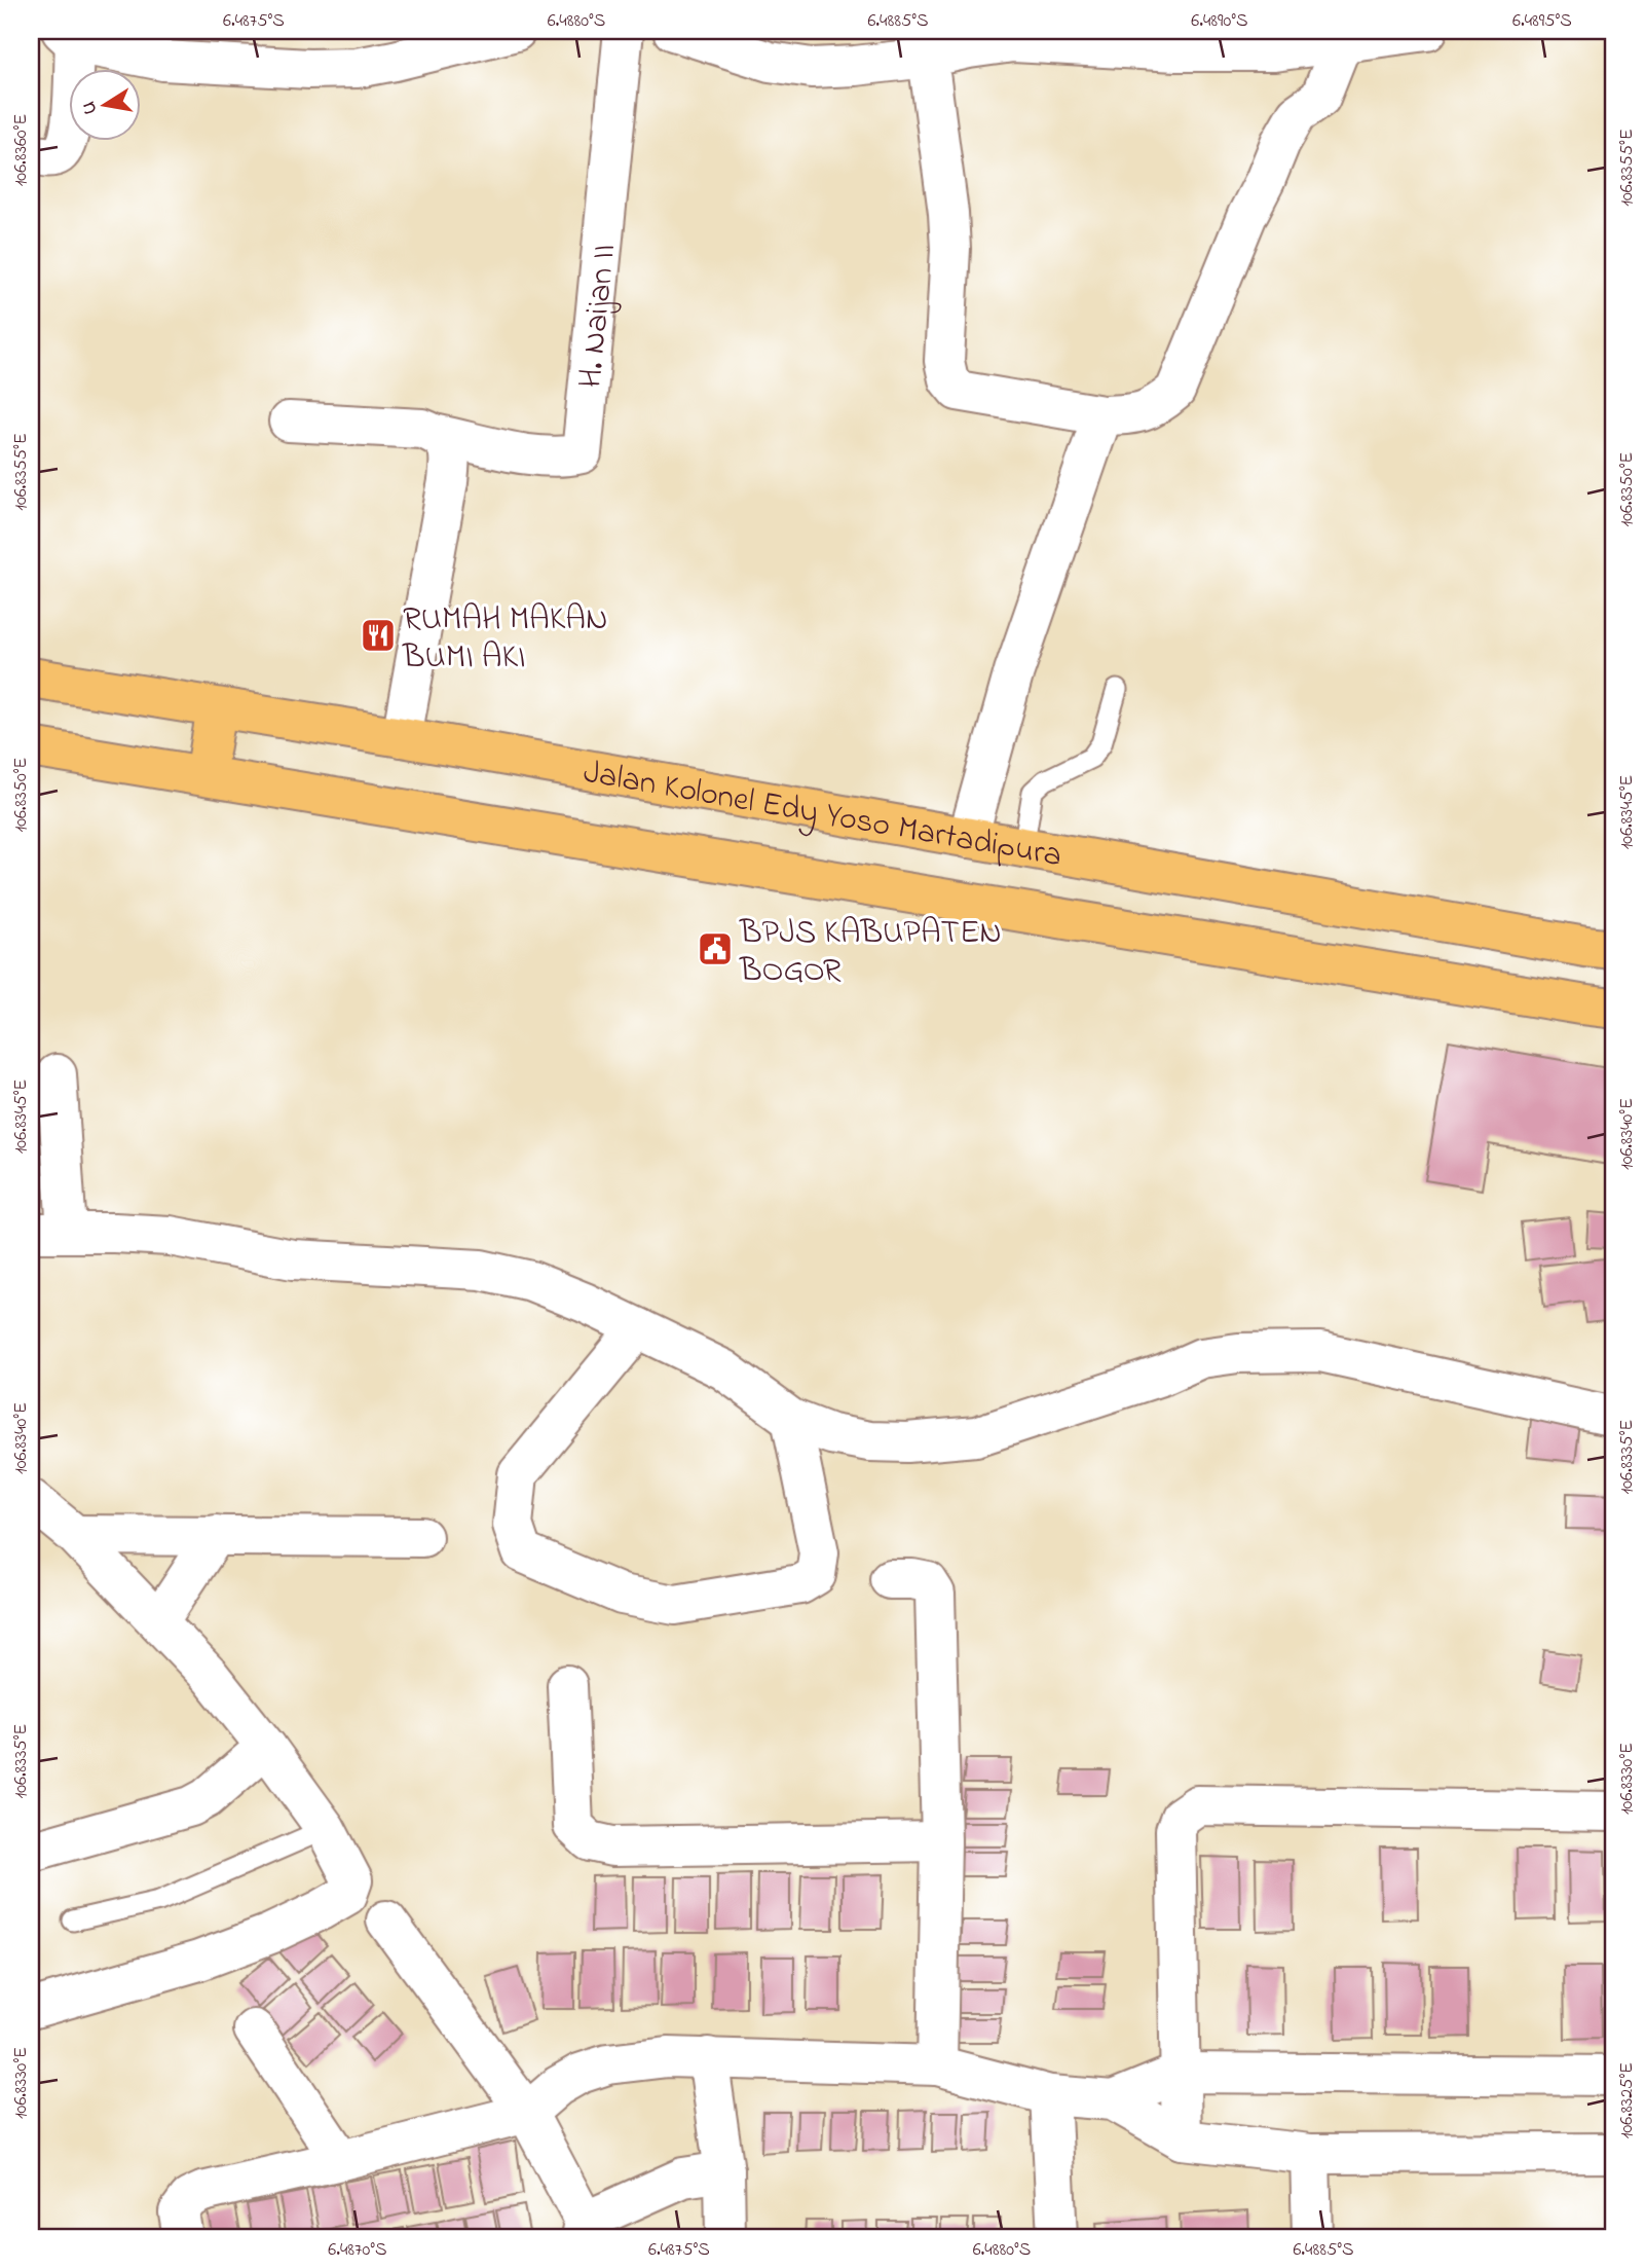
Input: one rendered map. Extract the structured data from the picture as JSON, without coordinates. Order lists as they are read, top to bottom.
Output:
{
  "streets": {
    "main road": ["Jalan Kolonel Edy Yoso Martadipura"],
    "street": ["H. Naijan II"]
  },
  "places": {
    "restaurant": ["RUMAH MAKAN BUMI AKI"],
    "public building": ["BPJS KABUPATEN BOGOR"]
  },
  "north": "left",
  "coordinates": [
    "6.4875°S",
    "6.4880°S",
    "6.4885°S",
    "6.4890°S",
    "6.4895°S",
    "106.8360°E",
    "106.8355°E",
    "106.8350°E",
    "106.8345°E",
    "106.8340°E",
    "106.8335°E",
    "106.8330°E",
    "106.8325°E",
    "6.4870°S"
  ]
}
